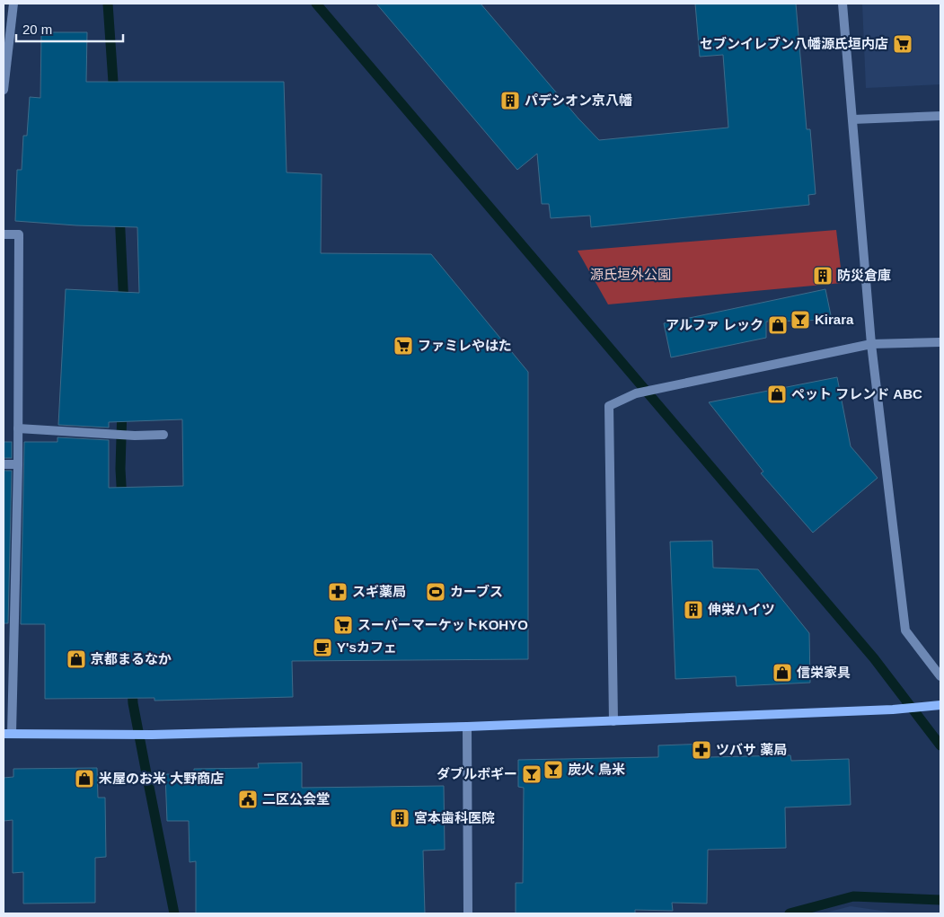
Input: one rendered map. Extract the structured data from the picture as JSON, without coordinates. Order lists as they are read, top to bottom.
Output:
{
  "parks": ["源氏垣外公園"],
  "places": {
    "supermarket": ["セブンイレブン八幡源氏垣内店", "ファミレやはた", "スーパーマーケットKOHYO"],
    "building": [
      "パデシオン京八幡",
      "防災倉庫",
      "伸栄ハイツ",
      "宮本歯科医院"
    ],
    "bar": ["Kirara", "炭火 鳥米", "ダブルボギー"],
    "shop": [
      "アルファ レック",
      "ペット フレンド ABC",
      "京都まるなか",
      "信栄家具",
      "米屋のお米 大野商店"
    ],
    "pharmacy": ["スギ薬局", "ツバサ 薬局"],
    "sports": ["カーブス"],
    "cafe": ["Y'sカフェ"],
    "public building": ["二区公会堂"]
  },
  "scale_bar": "20 m"
}
